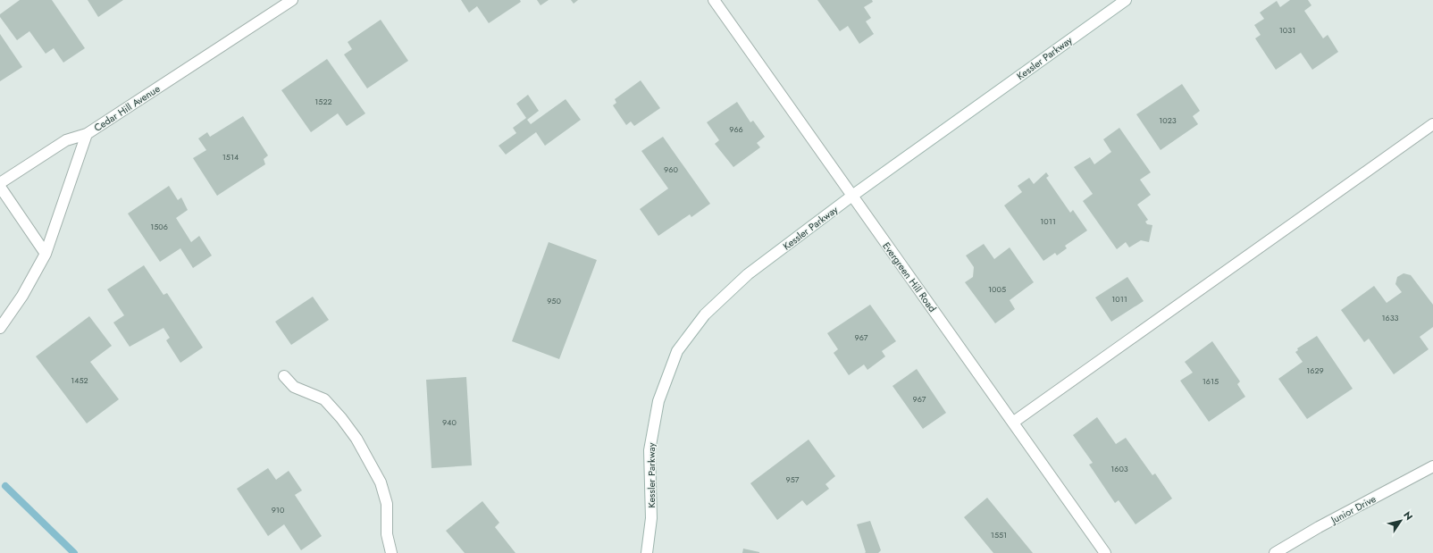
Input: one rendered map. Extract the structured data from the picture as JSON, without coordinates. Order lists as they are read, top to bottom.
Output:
{
  "streets": {
    "street": [
      "Kessler Parkway",
      "Cedar Hill Avenue",
      "Evergreen Hill Road",
      "Junior Drive"
    ]
  },
  "crossings": [
    ["Kessler Parkway", "Evergreen Hill Road"]
  ],
  "house_numbers": [
    "1031",
    "1522",
    "1023",
    "966",
    "1514",
    "960",
    "1011",
    "1506",
    "1005",
    "1011",
    "950",
    "1633",
    "967",
    "1629",
    "1452",
    "1615",
    "967",
    "940",
    "1603",
    "957",
    "910",
    "1551"
  ],
  "north": "top right"
}
